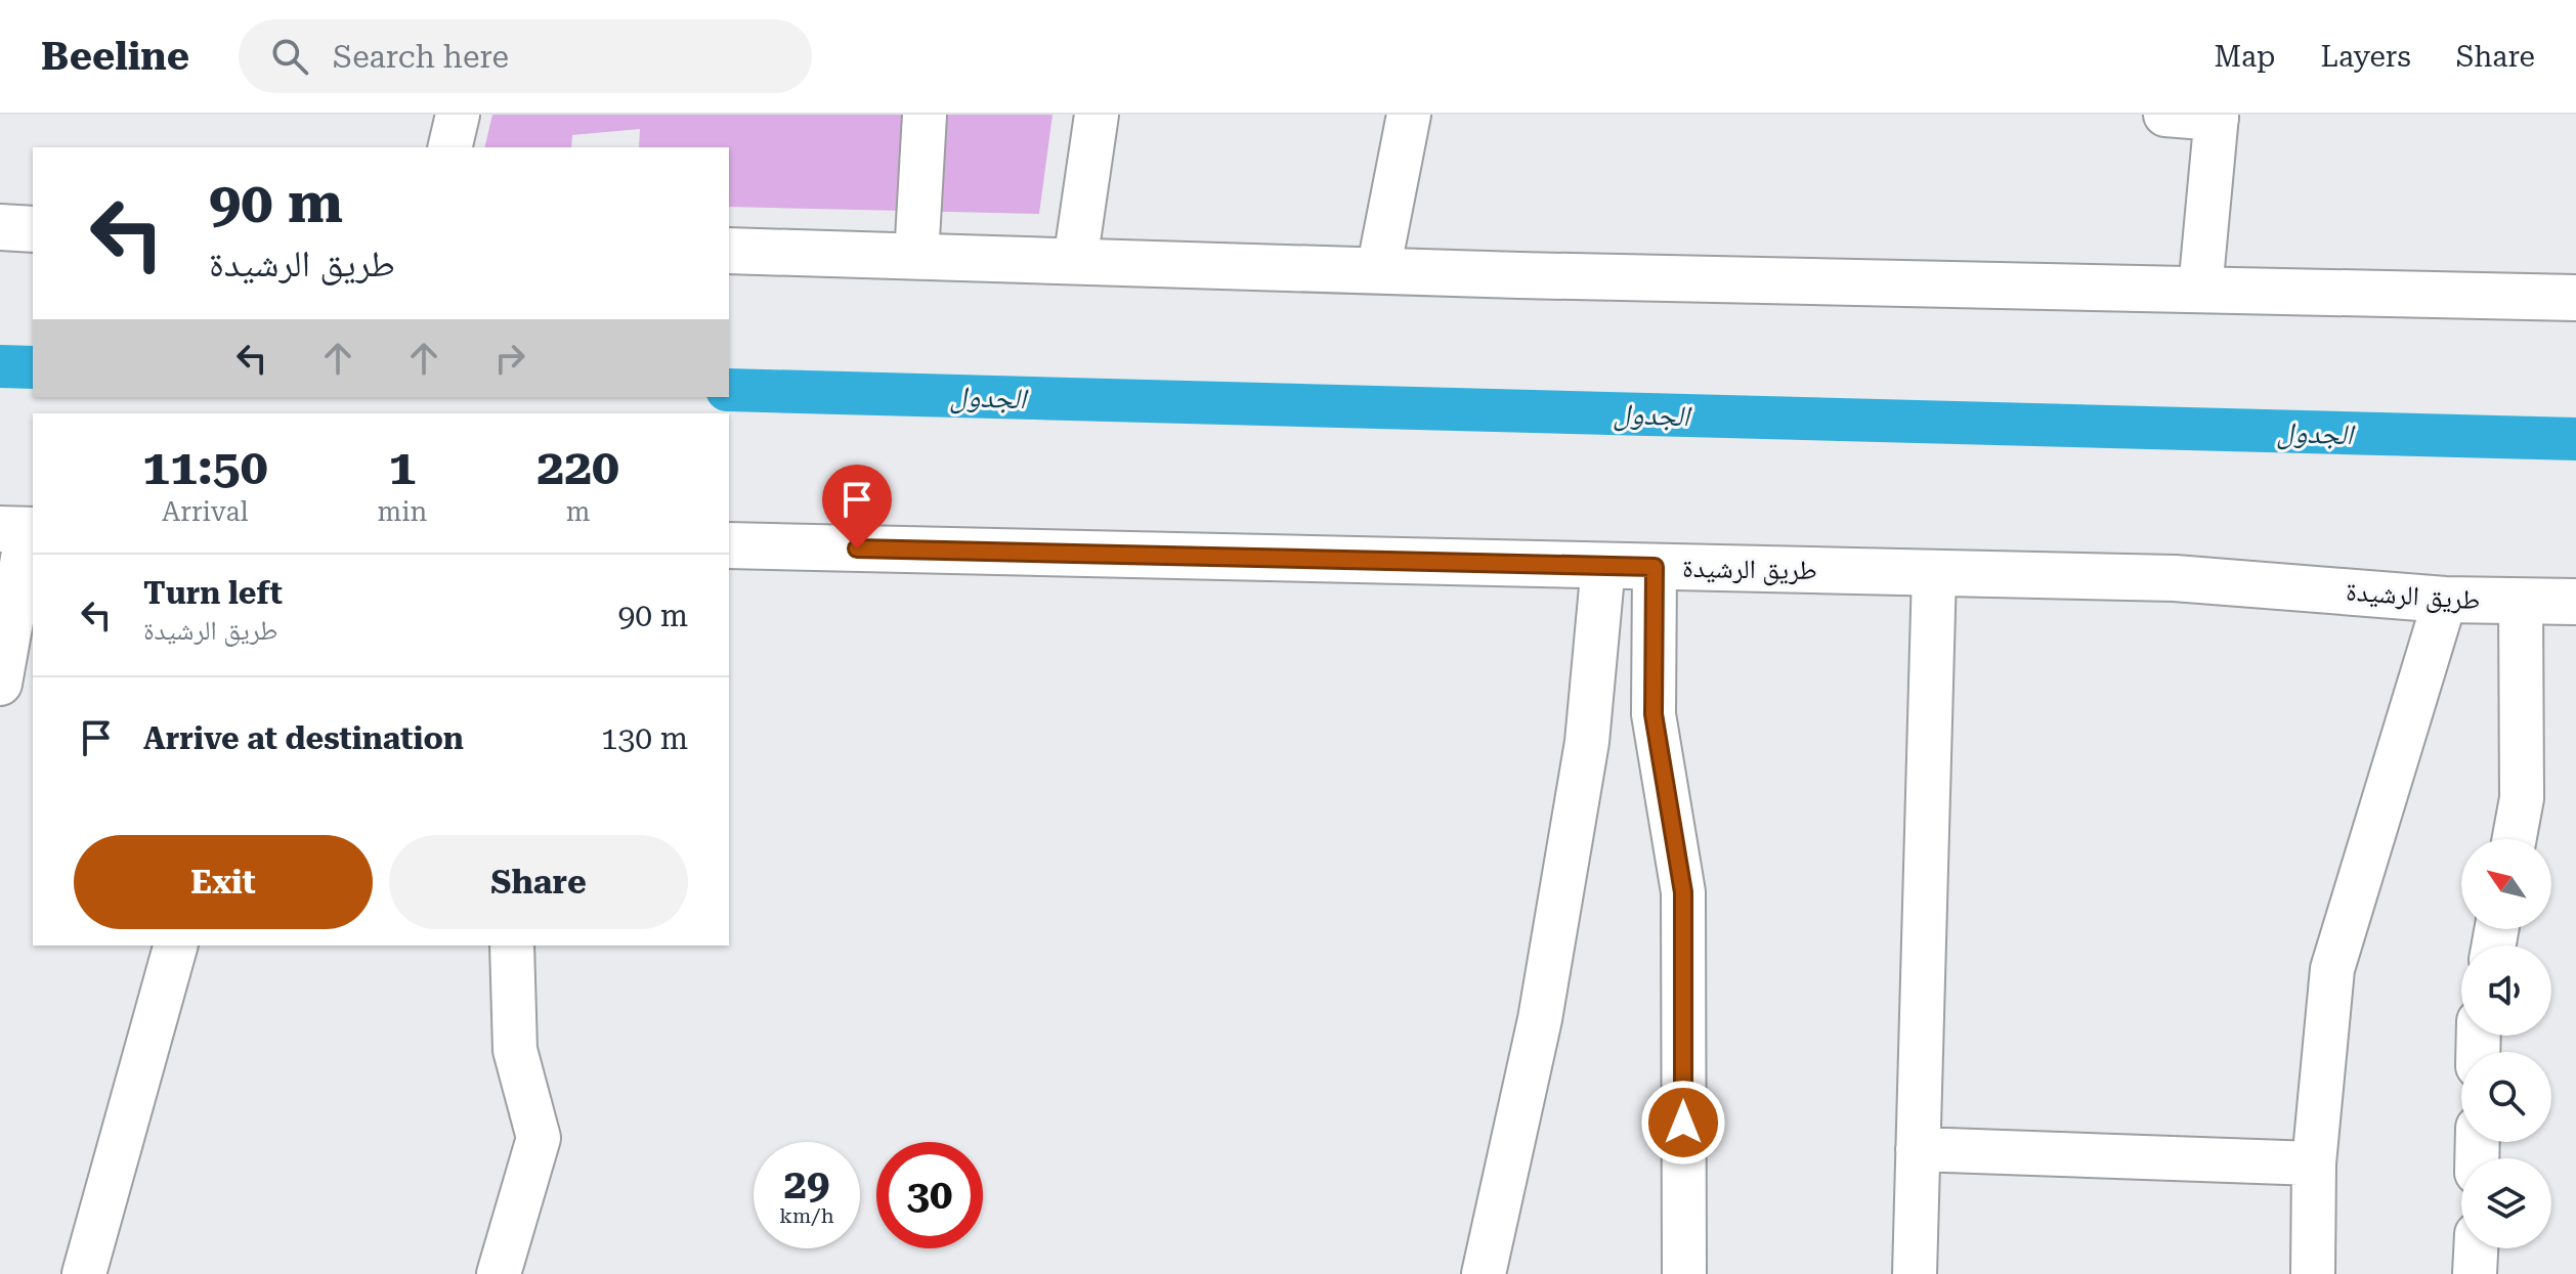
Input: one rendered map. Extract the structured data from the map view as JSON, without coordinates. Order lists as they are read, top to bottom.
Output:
{
  "streets": {
    "main road": ["طريق الرشيدة"]
  },
  "water": ["الجدول"],
  "north": "top left",
  "page": {
    "header": "Beeline",
    "search": "Search here",
    "nav": ["Map", "Layers", "Share"],
    "turn": ["90 m", "طريق الرشيدة"],
    "eta": [
      "11:50",
      "Arrival",
      "1",
      "min",
      "220",
      "m"
    ],
    "list": [
      {
        "name": "Turn left",
        "note": "طريق الرشيدة",
        "value": "90 m"
      },
      {
        "name": "Arrive at destination",
        "value": "130 m"
      }
    ],
    "buttons": ["Exit", "Share"],
    "speed": "29 km/h",
    "limit": "30"
  }
}
